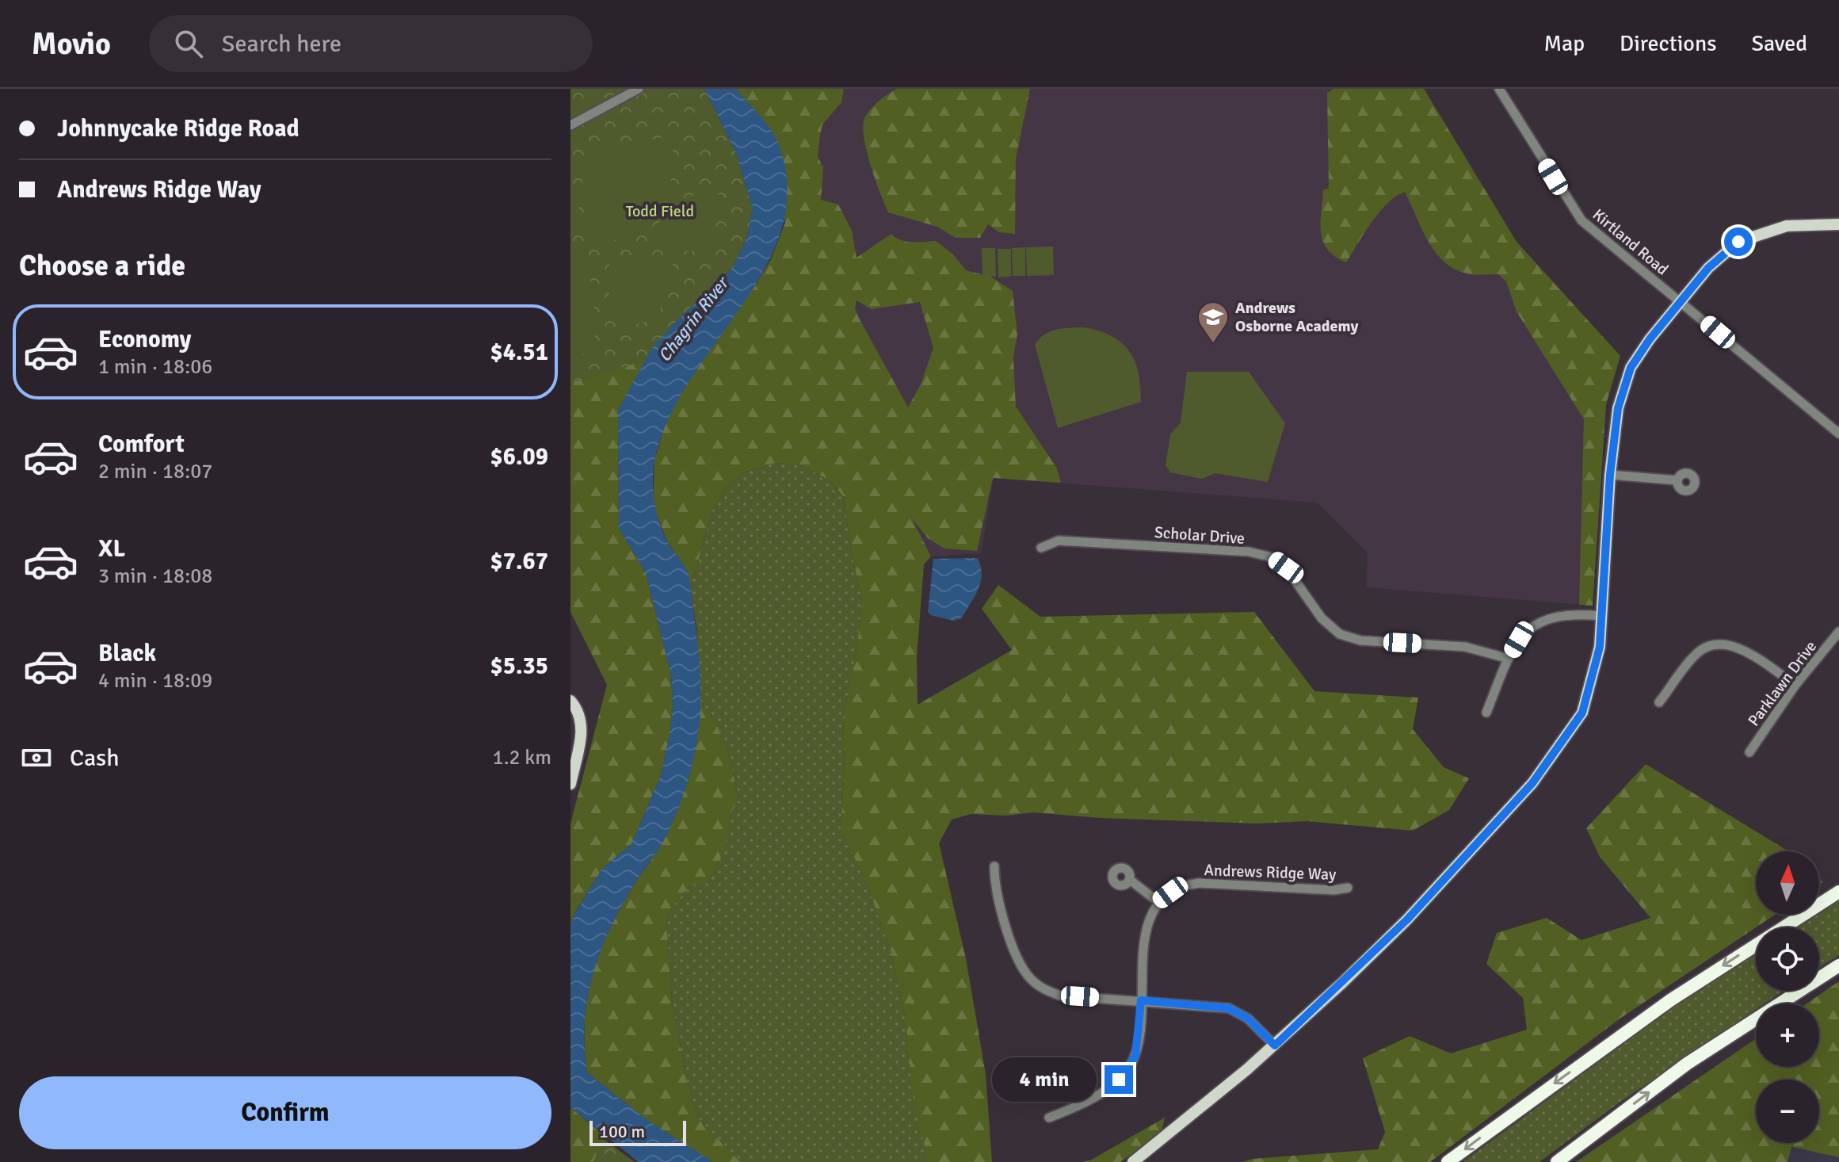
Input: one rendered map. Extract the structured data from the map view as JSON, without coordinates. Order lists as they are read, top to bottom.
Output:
{
  "streets": {
    "street": [
      "Kirtland Road",
      "Scholar Drive",
      "Parklawn Drive",
      "Andrews Ridge Way"
    ]
  },
  "water": ["Chagrin River"],
  "parks": ["Todd Field"],
  "places": {
    "school or university": ["Andrews Osborne Academy"]
  },
  "scale_bar": "100 m",
  "north": "top",
  "page": {
    "header": "Movio",
    "search": "Search here",
    "nav": ["Map", "Directions", "Saved"],
    "banner": ["Johnnycake Ridge Road", "Andrews Ridge Way"],
    "heading": "Choose a ride",
    "list": [
      {
        "name": "Economy",
        "note": "1 min · 18:06",
        "value": "$4.51"
      },
      {
        "name": "Comfort",
        "note": "2 min · 18:07",
        "value": "$6.09"
      },
      {
        "name": "XL",
        "note": "3 min · 18:08",
        "value": "$7.67"
      },
      {
        "name": "Black",
        "note": "4 min · 18:09",
        "value": "$5.35"
      }
    ],
    "pay": ["Cash", "1.2 km"],
    "map_buttons": ["+", "−"],
    "bubble": "4 min",
    "buttons": "Confirm",
    "scale": "100 m"
  }
}
